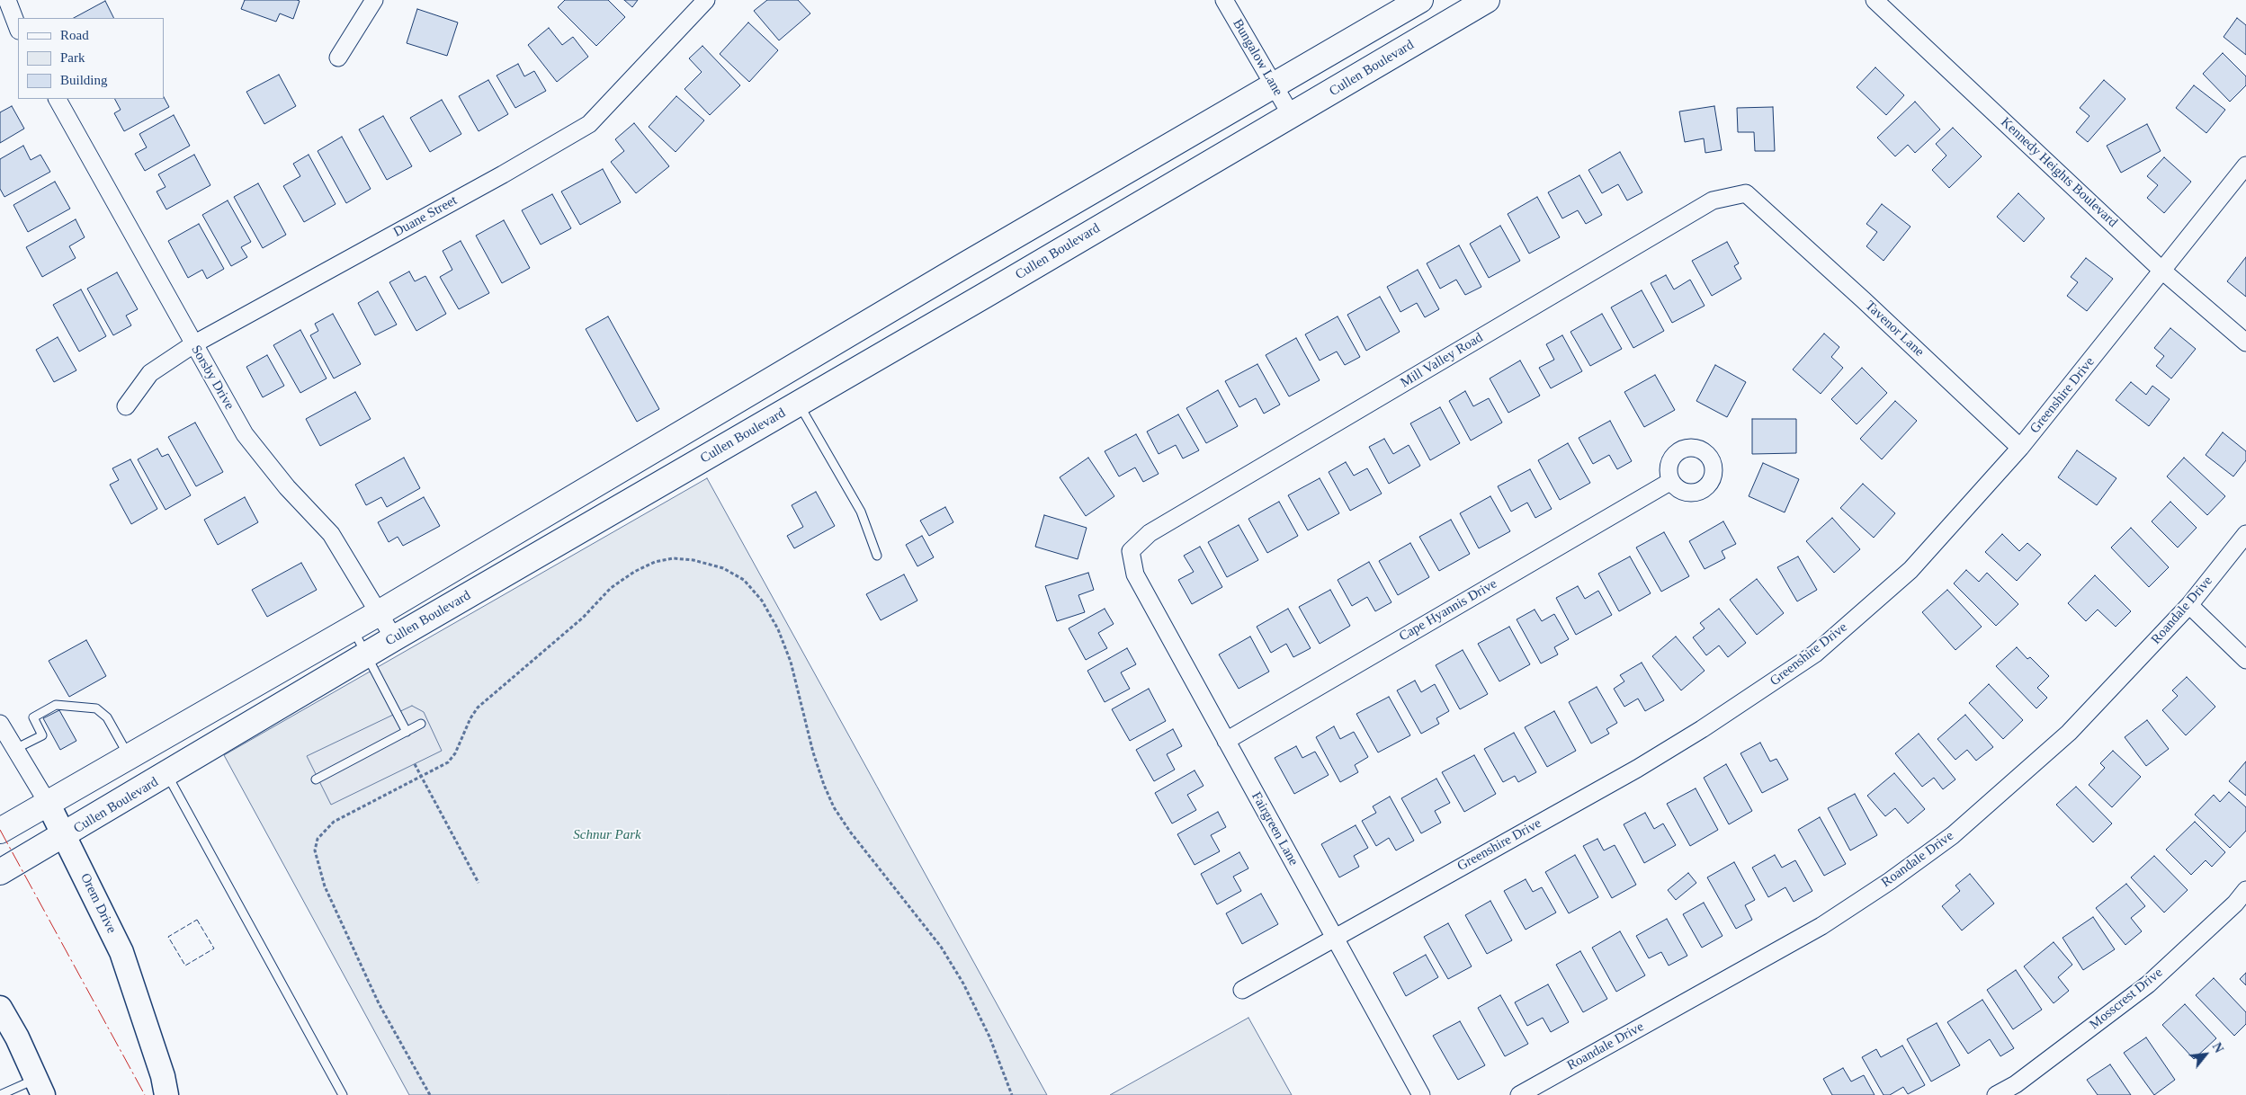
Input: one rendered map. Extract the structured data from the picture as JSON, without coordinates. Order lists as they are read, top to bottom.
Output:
{
  "streets": {
    "main road": ["Cullen Boulevard", "Orem Drive"],
    "street": [
      "Bungalow Lane",
      "Kennedy Heights Boulevard",
      "Duane Street",
      "Tavenor Lane",
      "Mill Valley Road",
      "Sorsby Drive",
      "Greenshire Drive",
      "Cape Hyannis Drive",
      "Roandale Drive",
      "Fairgreen Lane",
      "Mosscrest Drive"
    ]
  },
  "crossings": [
    ["Bungalow Lane", "Cullen Boulevard"],
    ["Cullen Boulevard", "Sorsby Drive"],
    ["Cullen Boulevard", "Orem Drive"],
    ["Kennedy Heights Boulevard", "Greenshire Drive"],
    ["Duane Street", "Sorsby Drive"],
    ["Tavenor Lane", "Mill Valley Road"],
    ["Tavenor Lane", "Greenshire Drive"],
    ["Mill Valley Road", "Fairgreen Lane"],
    ["Greenshire Drive", "Fairgreen Lane"],
    ["Cape Hyannis Drive", "Fairgreen Lane"]
  ],
  "parks": ["Schnur Park"],
  "legend": ["Road", "Park", "Building"],
  "north": "top right"
}
